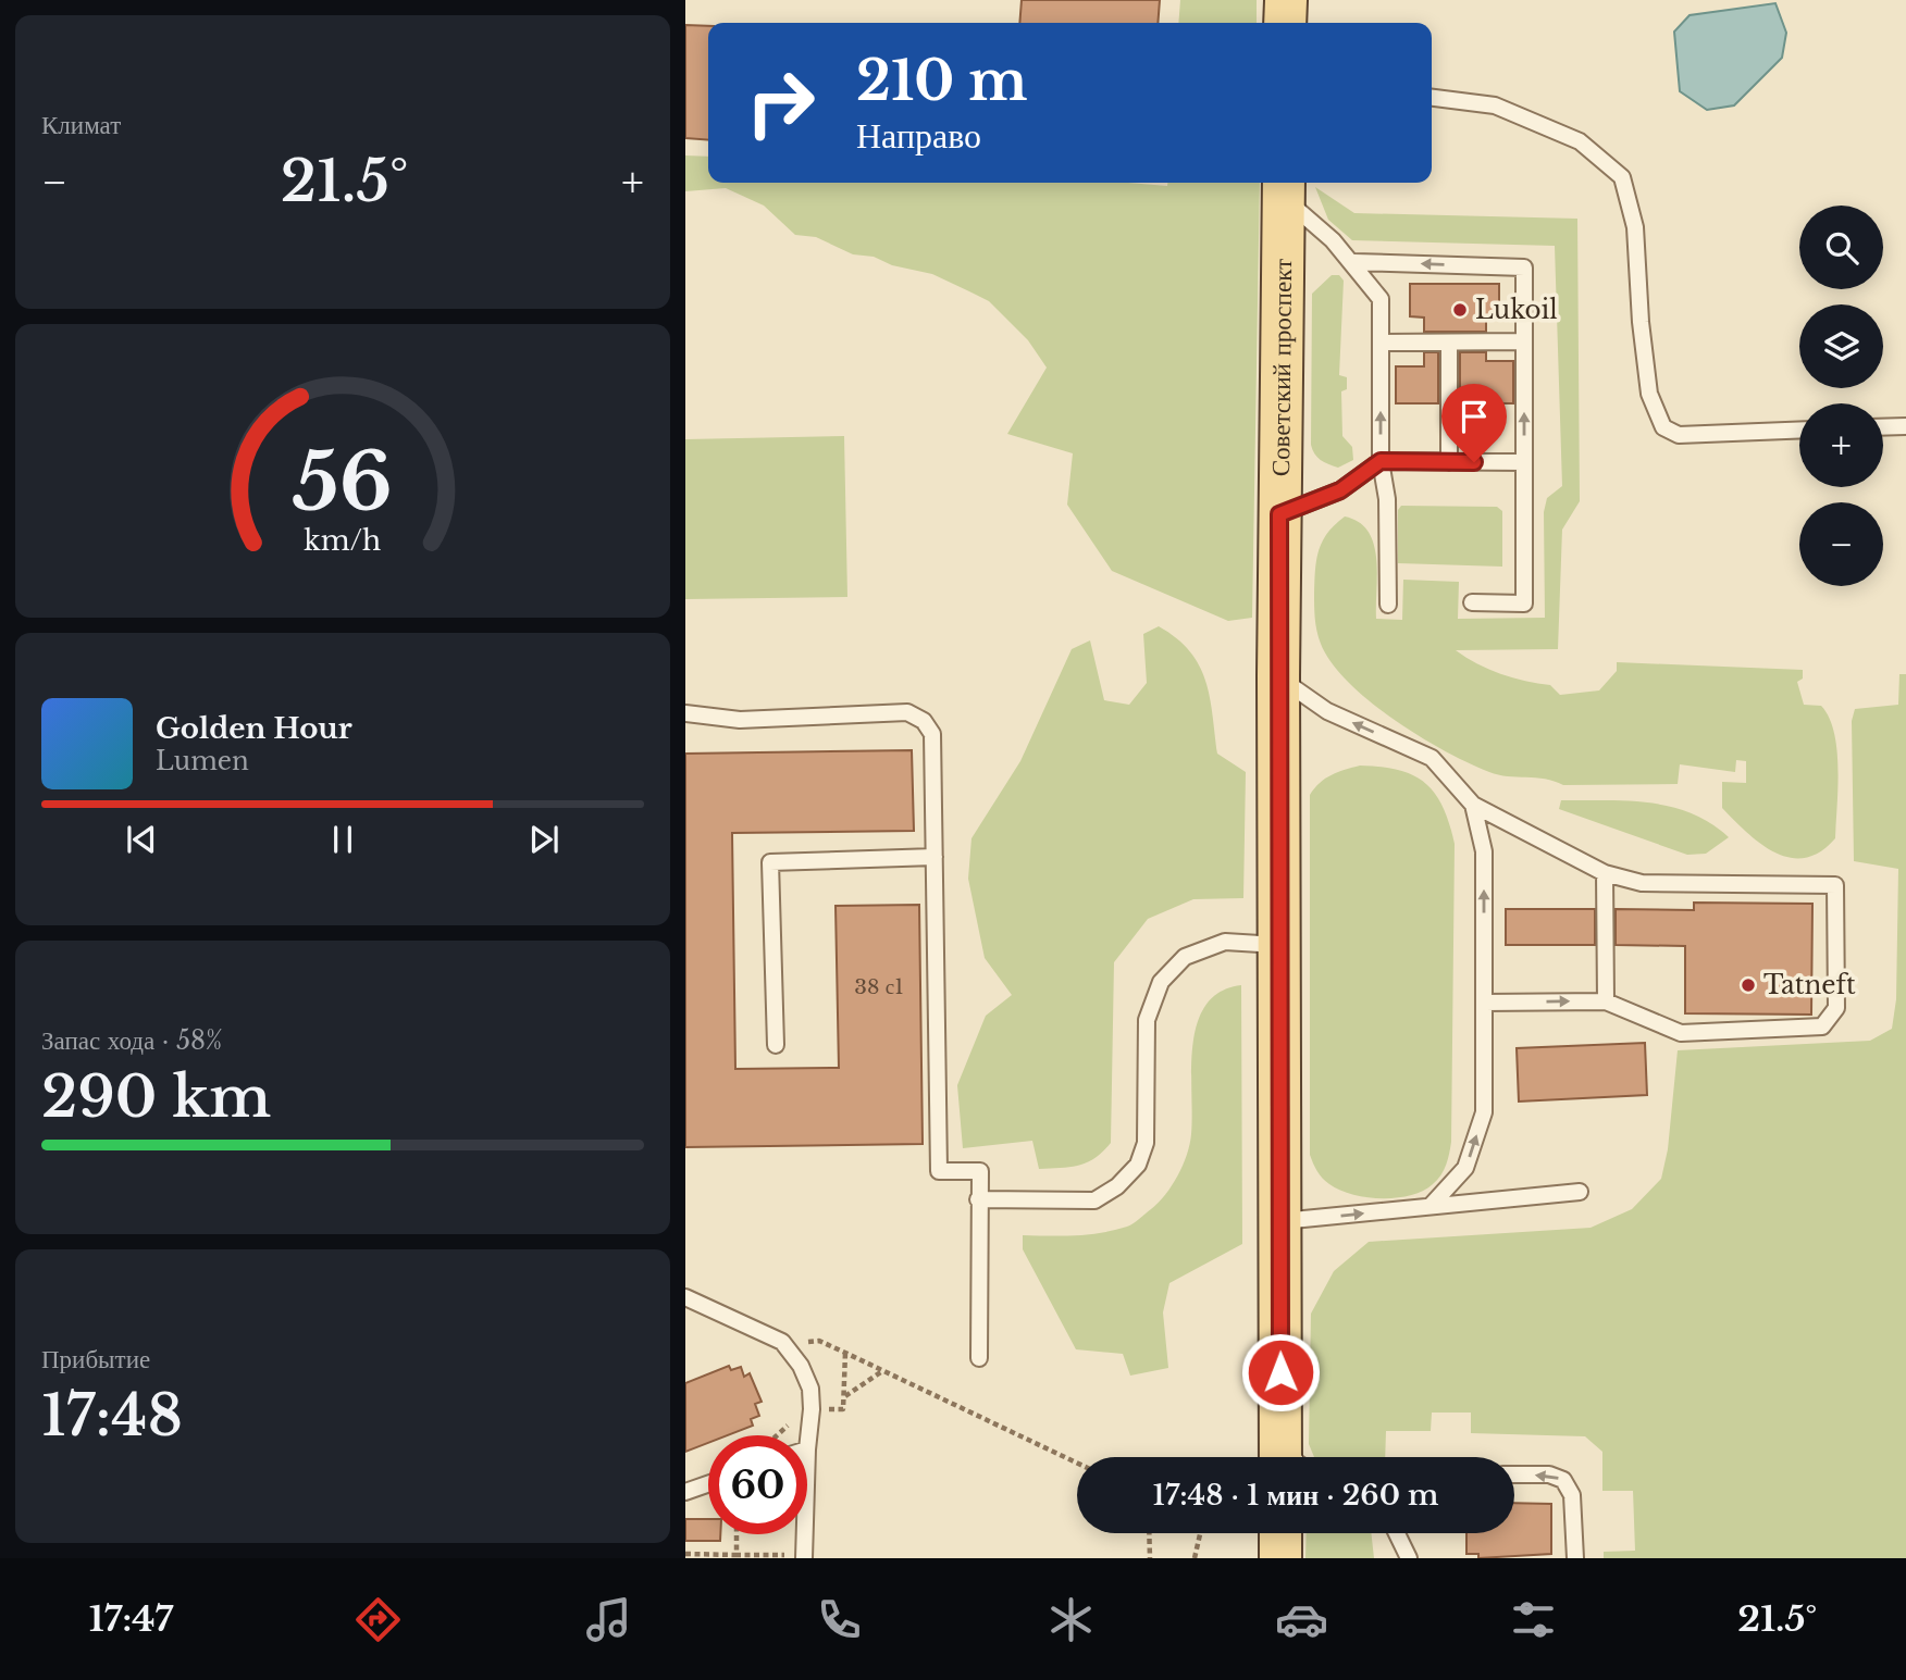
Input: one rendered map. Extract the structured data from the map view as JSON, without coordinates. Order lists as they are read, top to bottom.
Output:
{
  "streets": {
    "main road": ["Советский проспект"]
  },
  "places": ["Lukoil", "Tatneft"],
  "house_numbers": ["38 с1"],
  "page": {
    "tile": [
      "Климат",
      ["Запас хода · 58%", "290 km"],
      ["Прибытие", "17:48"]
    ],
    "turn": ["210 m", "Направо"],
    "heat": ["−", "21.5°", "+"],
    "map_buttons": ["+", "−"],
    "song": ["Golden Hour", "Lumen"],
    "limit": "60",
    "trip": "17:48 · 1 мин · 260 m",
    "tabs": ["17:47", "21.5°"],
    "gauge": ["56", "km/h"]
  }
}
